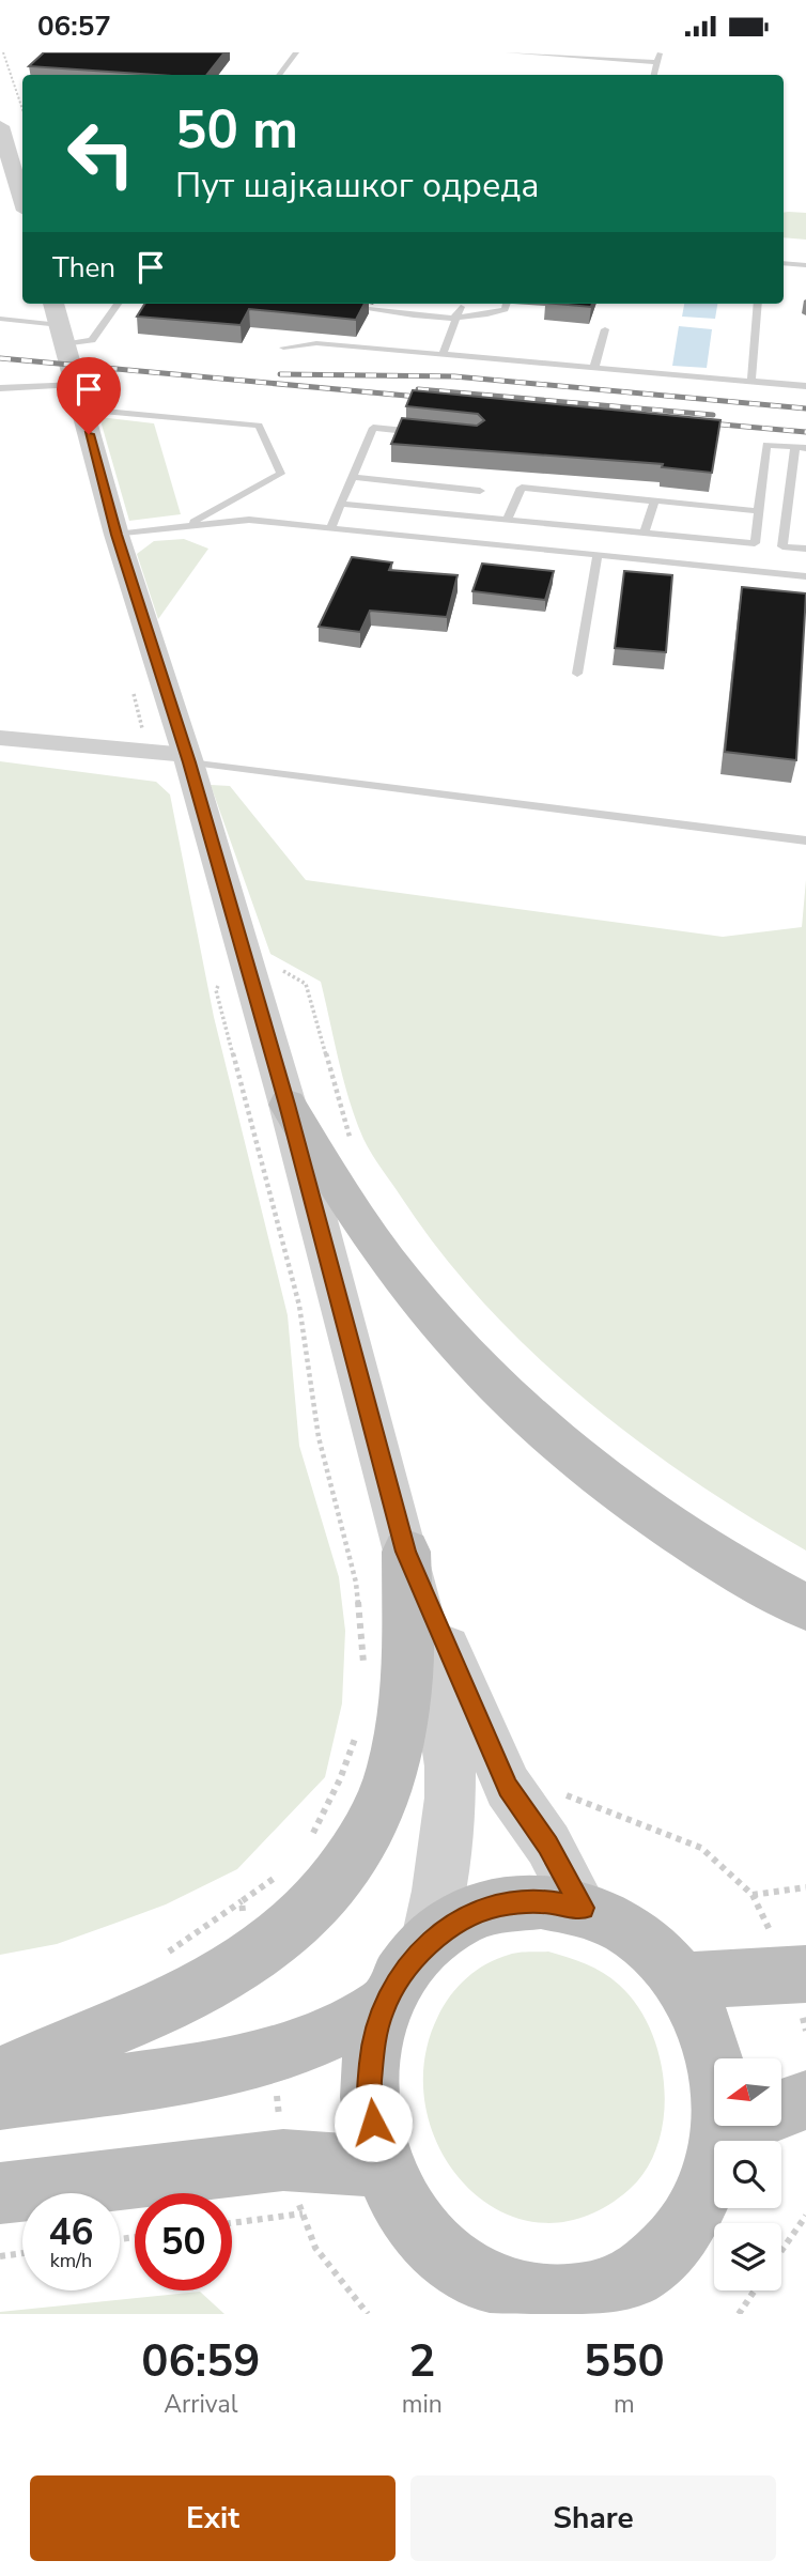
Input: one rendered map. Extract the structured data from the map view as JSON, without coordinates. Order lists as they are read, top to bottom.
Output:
{
  "north": "left",
  "page": {
    "status": "06:57",
    "turn": ["50 m", "Пут шајкашког одреда"],
    "then": "Then",
    "speed": "46 km/h",
    "limit": "50",
    "eta": [
      "06:59",
      "Arrival",
      "2",
      "min",
      "550",
      "m"
    ],
    "buttons": ["Exit", "Share"]
  }
}
